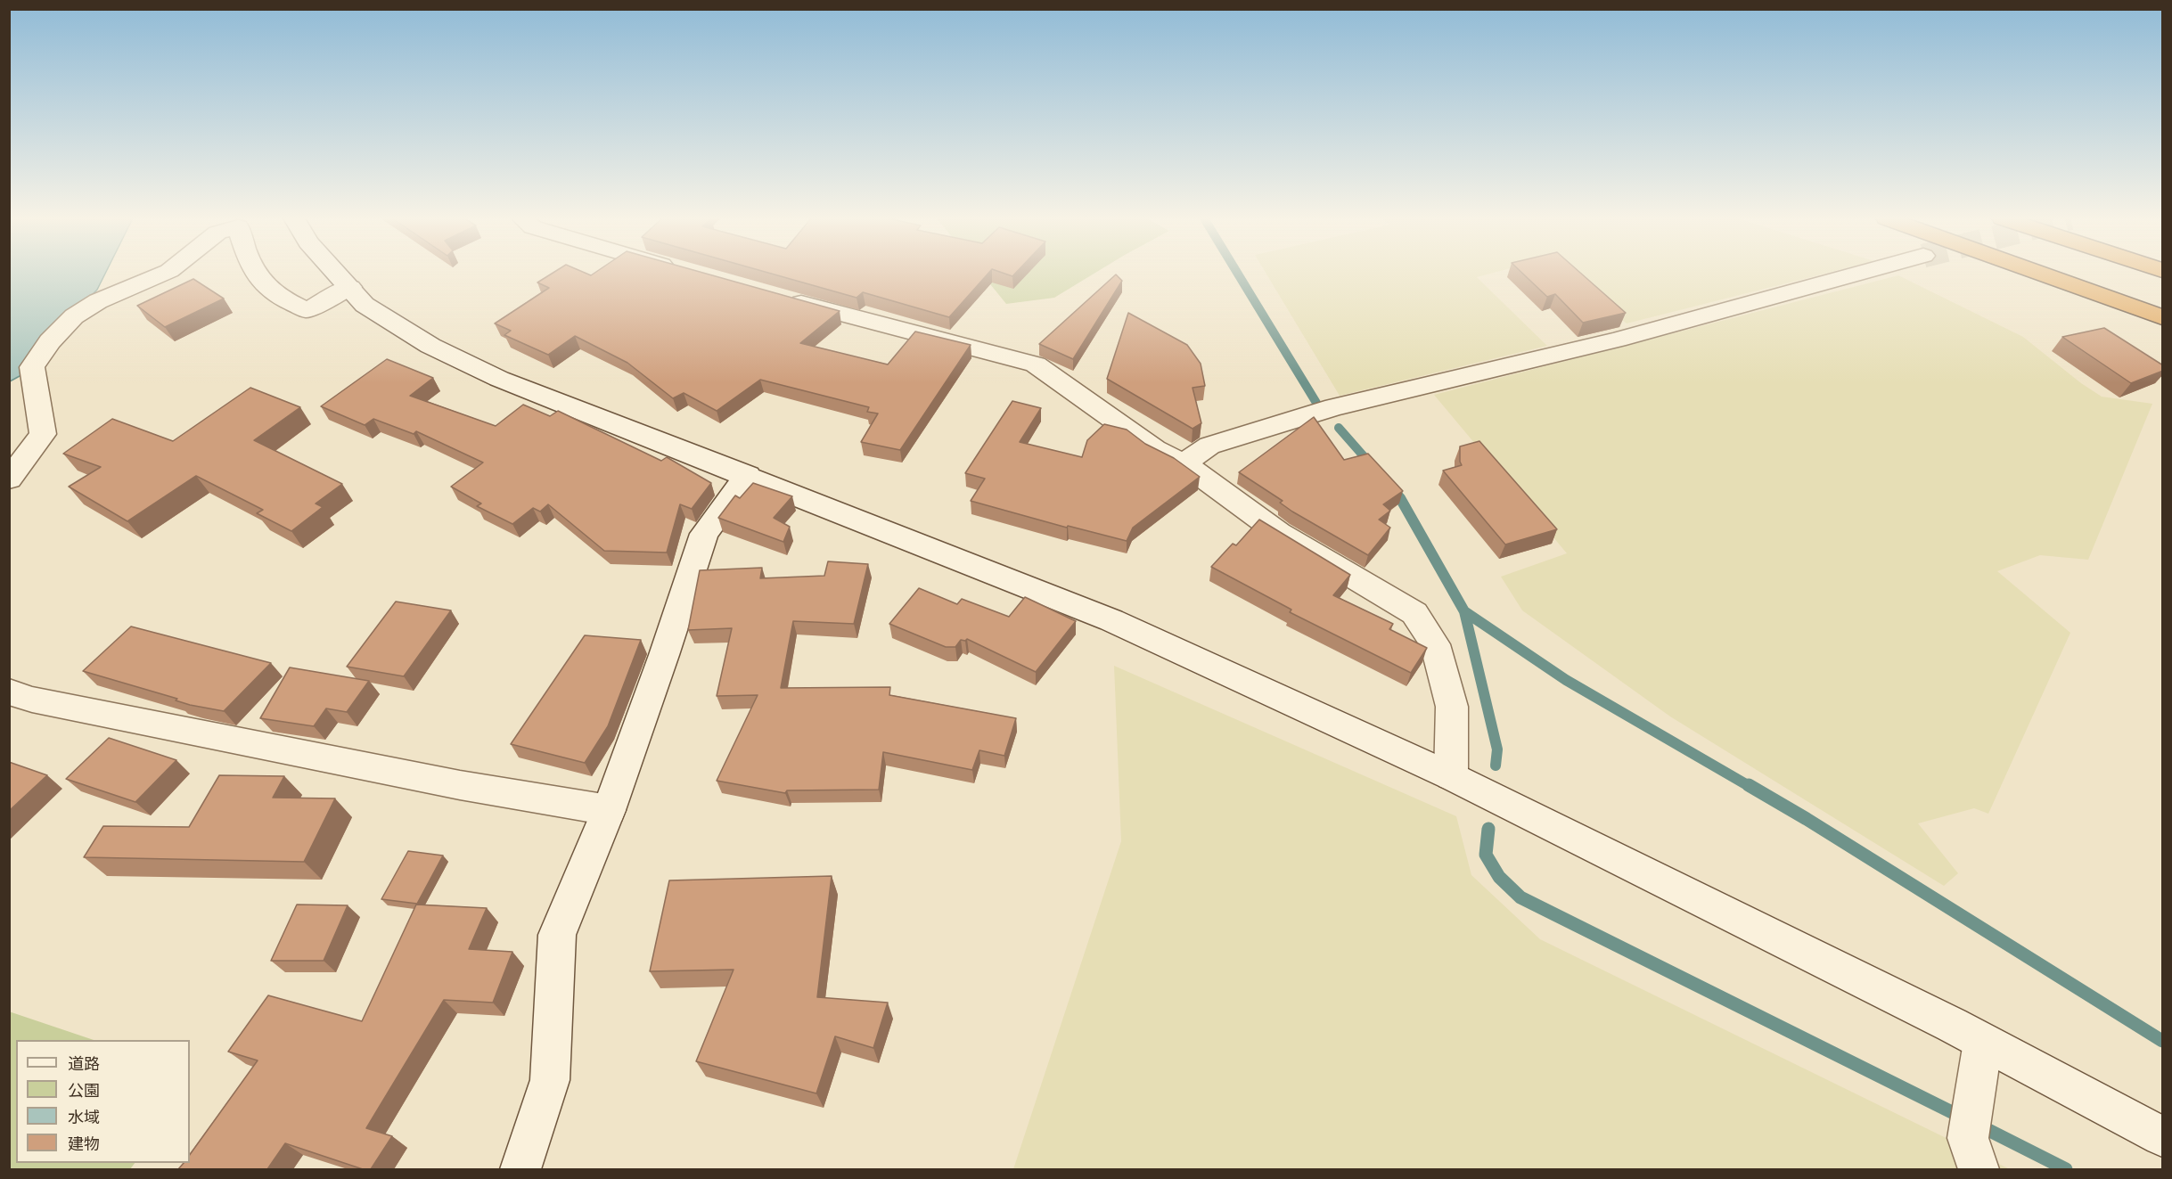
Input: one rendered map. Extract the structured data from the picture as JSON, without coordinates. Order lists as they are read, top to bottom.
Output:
{
  "legend": [
    "道路",
    "公園",
    "水域",
    "建物"
  ]
}
